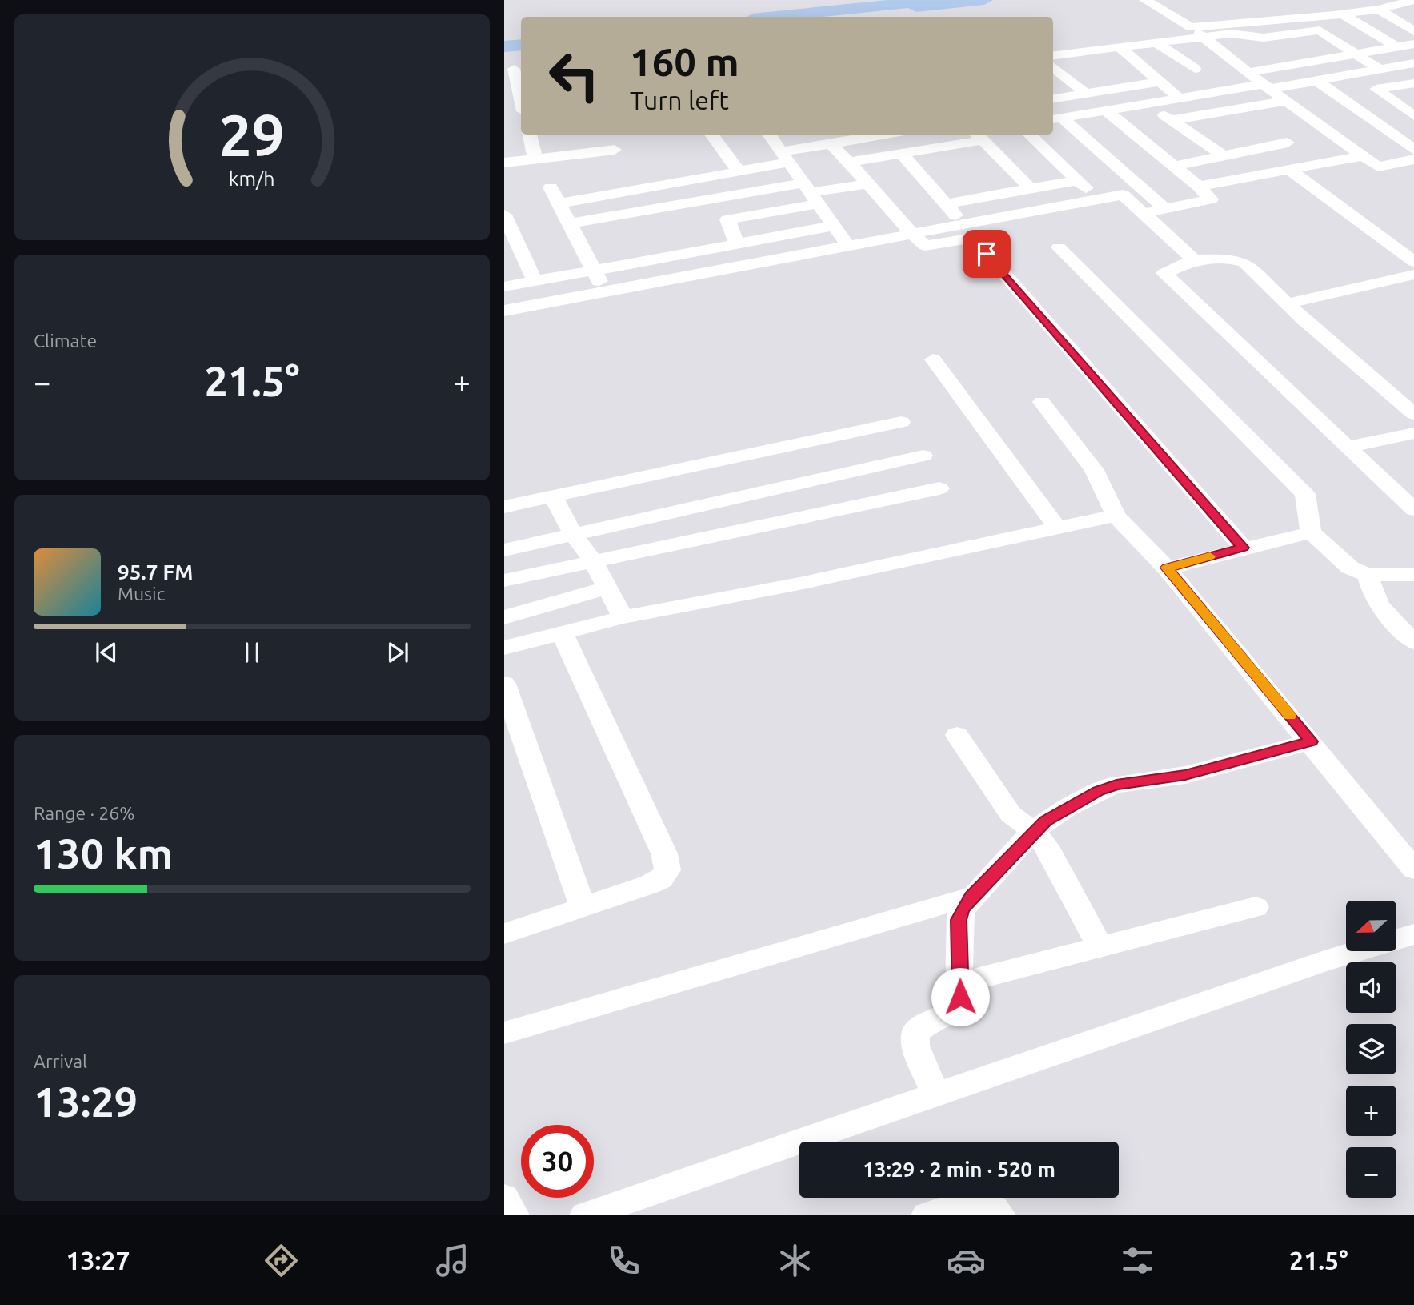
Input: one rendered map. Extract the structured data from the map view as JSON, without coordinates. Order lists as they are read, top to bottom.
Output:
{
  "north": "left",
  "page": {
    "turn": ["160 m", "Turn left"],
    "tile": [
      "Climate",
      ["Range · 26%", "130 km"],
      ["Arrival", "13:29"]
    ],
    "heat": ["−", "21.5°", "+"],
    "song": ["95.7 FM", "Music"],
    "map_buttons": ["+", "−"],
    "limit": "30",
    "trip": "13:29 · 2 min · 520 m",
    "tabs": ["13:27", "21.5°"],
    "gauge": ["29", "km/h"]
  }
}
